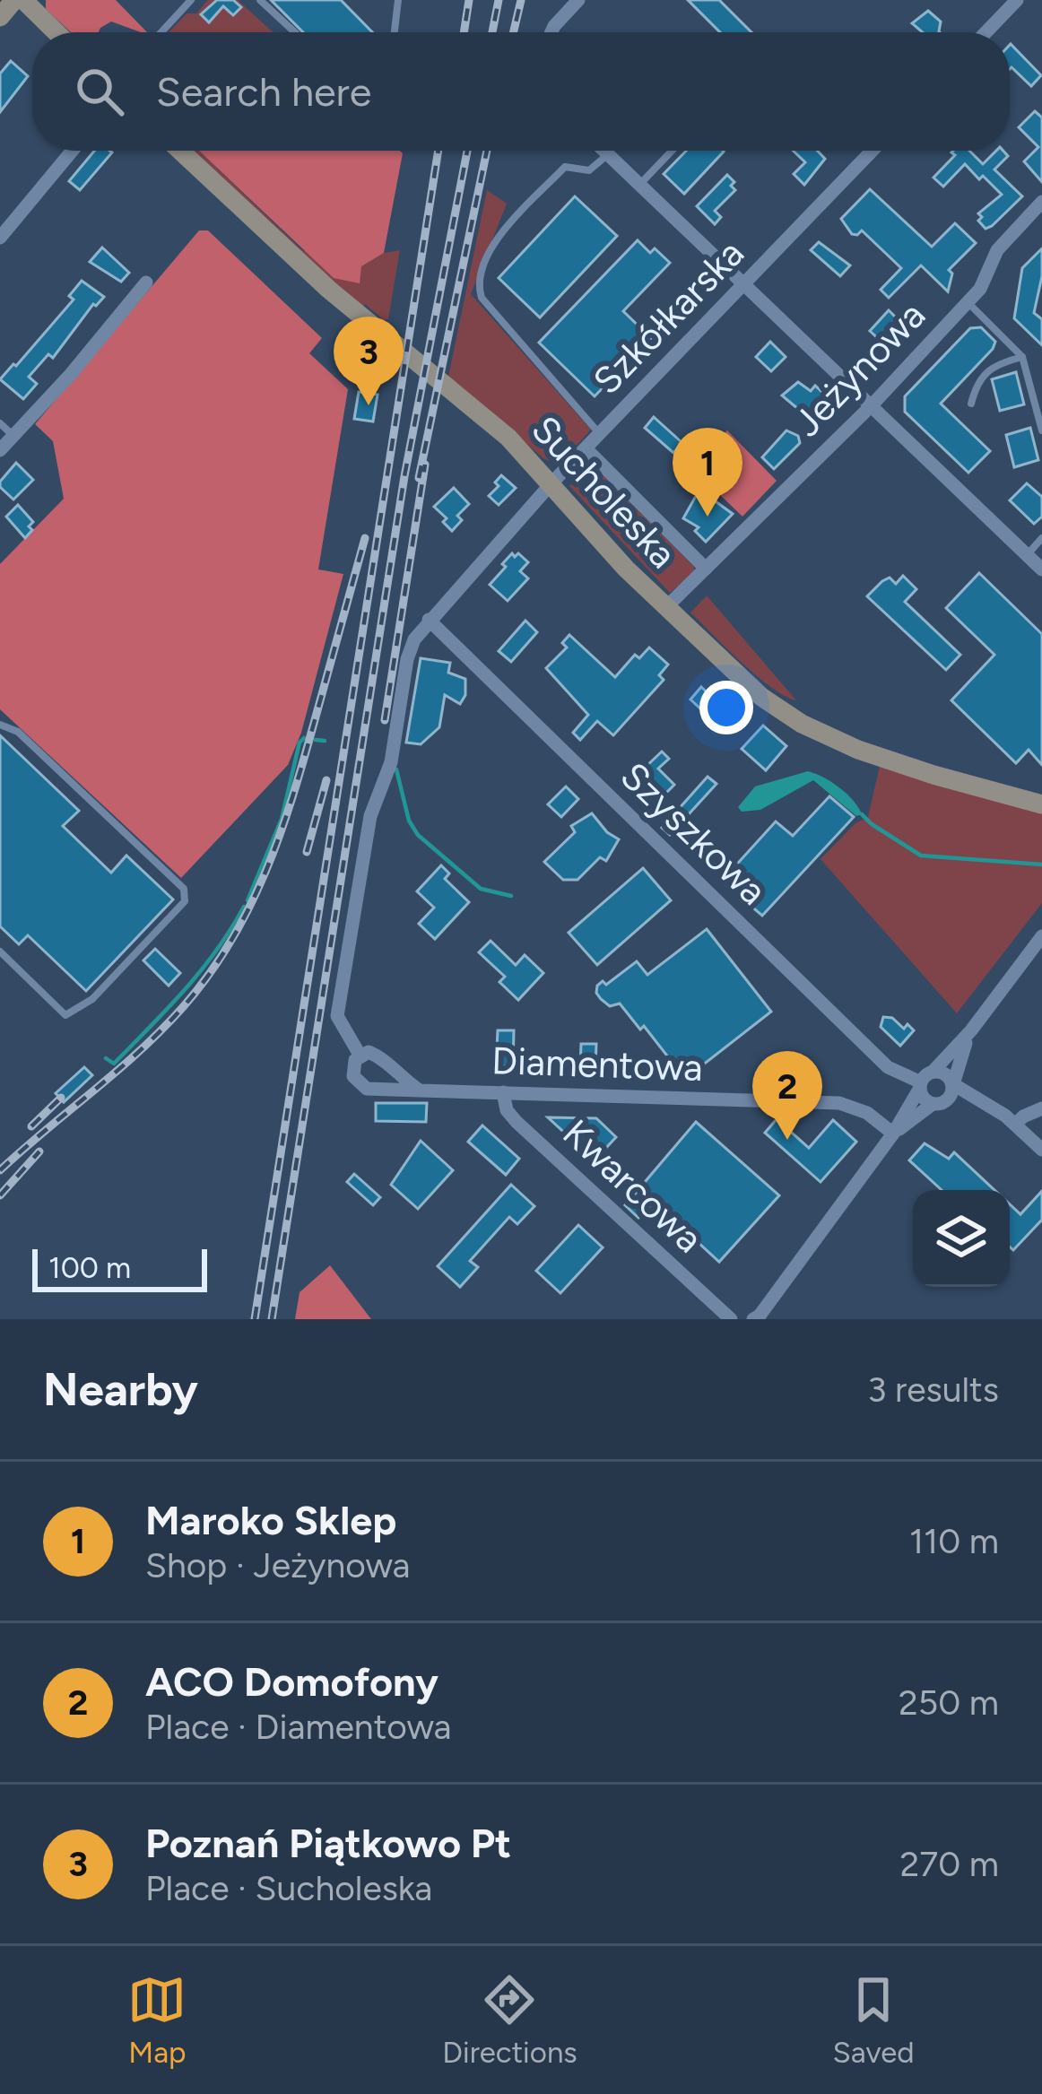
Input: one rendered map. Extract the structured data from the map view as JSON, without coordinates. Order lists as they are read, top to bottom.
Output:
{
  "streets": {
    "street": [
      "Szkółkarska",
      "Jeżynowa",
      "Sucholeska",
      "Szyszkowa",
      "Diamentowa",
      "Kwarcowa"
    ]
  },
  "crossings": [
    ["Szkółkarska", "Sucholeska"],
    ["Szkółkarska", "Szyszkowa"],
    ["Szkółkarska", "Diamentowa"],
    ["Jeżynowa", "Sucholeska"],
    ["Diamentowa", "Kwarcowa"]
  ],
  "scale_bar": "100 m",
  "page": {
    "search": "Search here",
    "pins": ["3", "1", "2"],
    "scale": "100 m",
    "heading": ["Nearby", "3 results"],
    "list": [
      {
        "mark": "1",
        "name": "Maroko Sklep",
        "note": "Shop · Jeżynowa",
        "value": "110 m"
      },
      {
        "mark": "2",
        "name": "ACO Domofony",
        "note": "Place · Diamentowa",
        "value": "250 m"
      },
      {
        "mark": "3",
        "name": "Poznań Piątkowo Pt",
        "note": "Place · Sucholeska",
        "value": "270 m"
      }
    ],
    "nav": ["Map", "Directions", "Saved"]
  }
}
